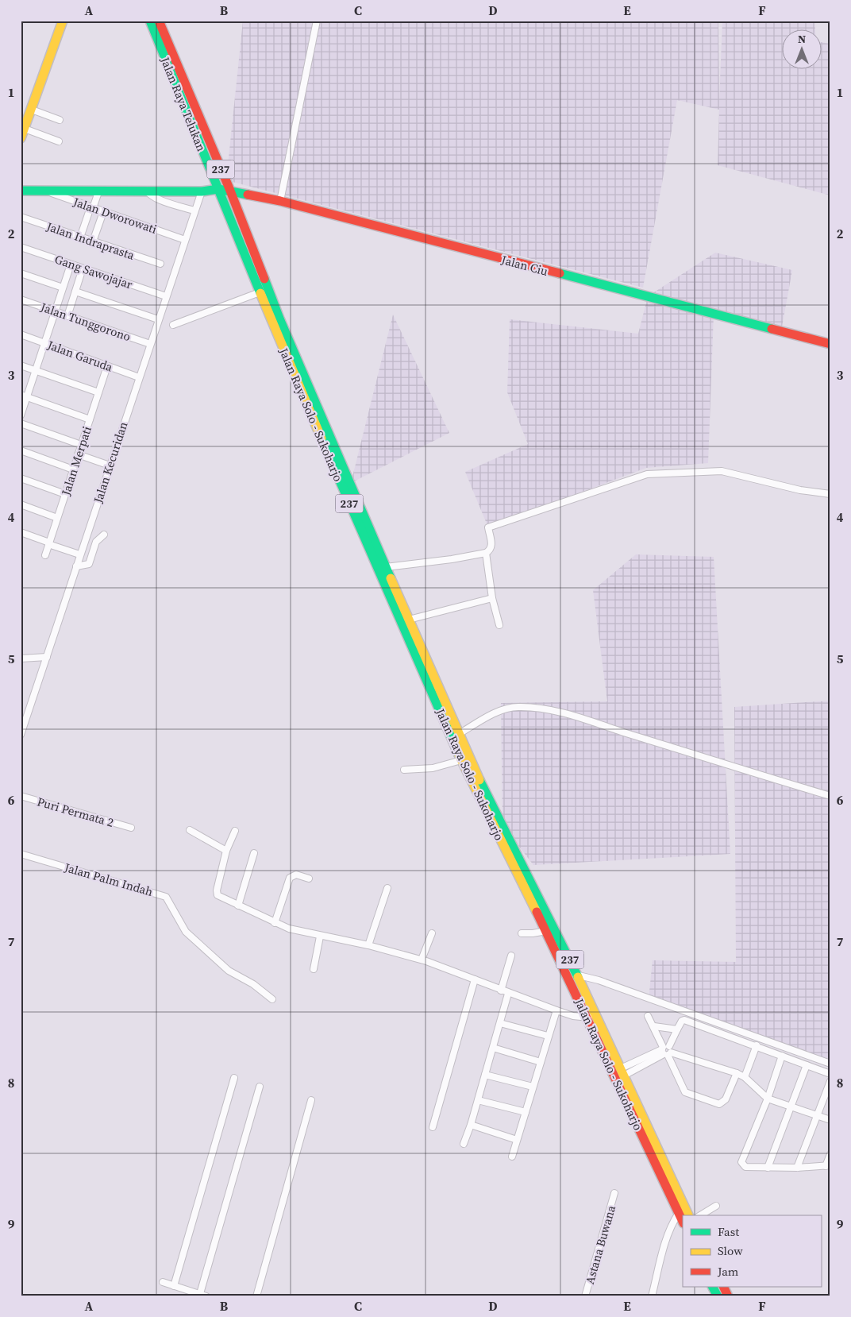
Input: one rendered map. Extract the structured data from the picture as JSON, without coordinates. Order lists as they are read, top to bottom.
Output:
{
  "streets": {
    "main road": [
      "Jalan Raya Telukan",
      "237",
      "Jalan Ciu",
      "Jalan Raya Solo - Sukoharjo"
    ],
    "street": [
      "Jalan Dworowati",
      "Jalan Indraprasta",
      "Gang Sawojajar",
      "Jalan Tunggorono",
      "Jalan Garuda",
      "Jalan Merpati",
      "Jalan Kecuridan",
      "Puri Permata 2",
      "Jalan Palm Indah",
      "Astana Buwana"
    ]
  },
  "crossings": [
    ["Jalan Raya Telukan", "Jalan Ciu"],
    ["Jalan Raya Telukan", "Jalan Raya Solo - Sukoharjo"],
    ["Jalan Dworowati", "Jalan Ciu"],
    ["Jalan Dworowati", "Jalan Kecuridan"],
    ["Jalan Ciu", "Jalan Kecuridan"],
    ["Gang Sawojajar", "Jalan Kecuridan"],
    ["Jalan Tunggorono", "Jalan Kecuridan"],
    ["Jalan Garuda", "Jalan Merpati"],
    ["Jalan Garuda", "Jalan Kecuridan"]
  ],
  "legend": ["Fast", "Slow", "Jam"],
  "north": "top",
  "grid": {
    "columns": [
      "A",
      "B",
      "C",
      "D",
      "E",
      "F"
    ],
    "rows": [
      "1",
      "2",
      "3",
      "4",
      "5",
      "6",
      "7",
      "8",
      "9"
    ]
  }
}
